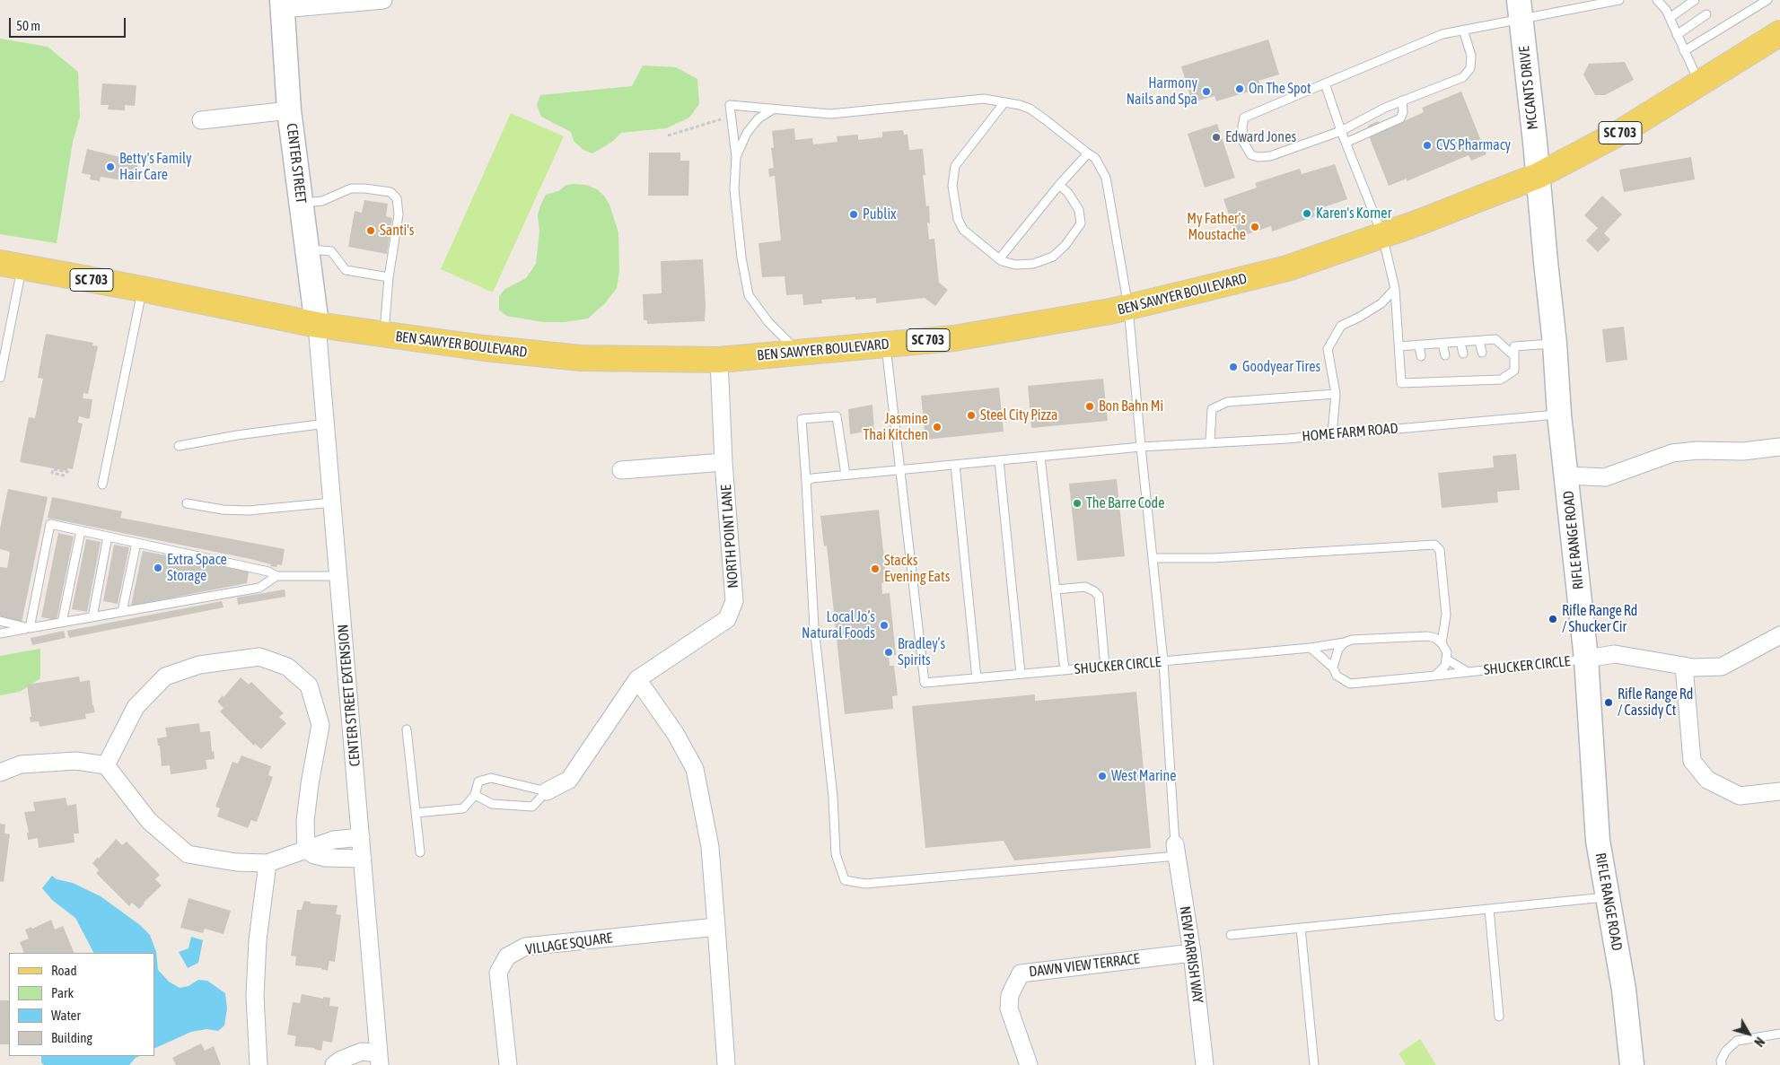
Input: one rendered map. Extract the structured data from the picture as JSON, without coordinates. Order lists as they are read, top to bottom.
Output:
{
  "streets": {
    "main road": [
      "MCCANTS DRIVE",
      "SC 703",
      "CENTER STREET",
      "BEN SAWYER BOULEVARD",
      "RIFLE RANGE ROAD"
    ],
    "street": [
      "NORTH POINT LANE",
      "CENTER STREET EXTENSION",
      "VILLAGE SQUARE",
      "NEW PARRISH WAY",
      "DAWN VIEW TERRACE"
    ],
    "lane": ["HOME FARM ROAD", "SHUCKER CIRCLE"]
  },
  "crossings": [
    ["MCCANTS DRIVE", "BEN SAWYER BOULEVARD"],
    ["MCCANTS DRIVE", "RIFLE RANGE ROAD"],
    ["CENTER STREET", "BEN SAWYER BOULEVARD"],
    ["CENTER STREET", "CENTER STREET EXTENSION"],
    ["BEN SAWYER BOULEVARD", "NORTH POINT LANE"],
    ["BEN SAWYER BOULEVARD", "RIFLE RANGE ROAD"],
    ["BEN SAWYER BOULEVARD", "CENTER STREET EXTENSION"],
    ["HOME FARM ROAD", "RIFLE RANGE ROAD"],
    ["HOME FARM ROAD", "SHUCKER CIRCLE"],
    ["RIFLE RANGE ROAD", "SHUCKER CIRCLE"],
    ["NEW PARRISH WAY", "DAWN VIEW TERRACE"]
  ],
  "places": [
    "On The Spot",
    "Harmony Nails and Spa",
    "Edward Jones",
    "CVS Pharmacy",
    "Betty's Family Hair Care",
    "Karen's Korner",
    "Publix",
    "My Father's Moustache",
    "Santi's",
    "Goodyear Tires",
    "Bon Bahn Mi",
    "Steel City Pizza",
    "Jasmine Thai Kitchen",
    "The Barre Code",
    "Extra Space Storage",
    "Stacks Evening Eats",
    "Rifle Range Rd / Shucker Cir",
    "Local Jo’s Natural Foods",
    "Bradley’s Spirits",
    "Rifle Range Rd / Cassidy Ct",
    "West Marine"
  ],
  "legend": [
    "Road",
    "Park",
    "Water",
    "Building"
  ],
  "scale_bar": "50 m",
  "north": "bottom right"
}
